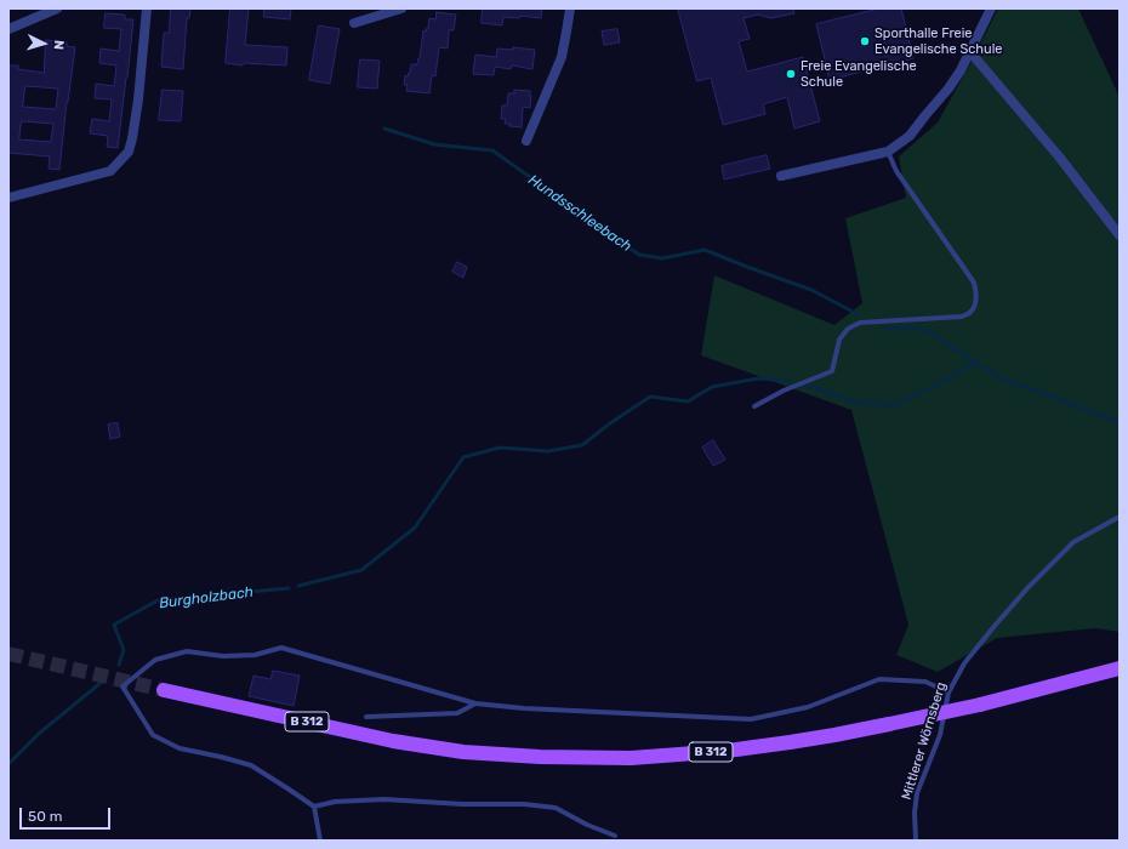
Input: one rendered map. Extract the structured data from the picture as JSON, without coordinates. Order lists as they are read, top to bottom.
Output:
{
  "streets": {
    "main road": ["B 312"],
    "lane": ["Mittlerer Wörnsberg"]
  },
  "water": ["Hundsschleebach", "Burgholzbach"],
  "places": ["Sporthalle Freie Evangelische Schule", "Freie Evangelische Schule"],
  "scale_bar": "50 m",
  "north": "right"
}
